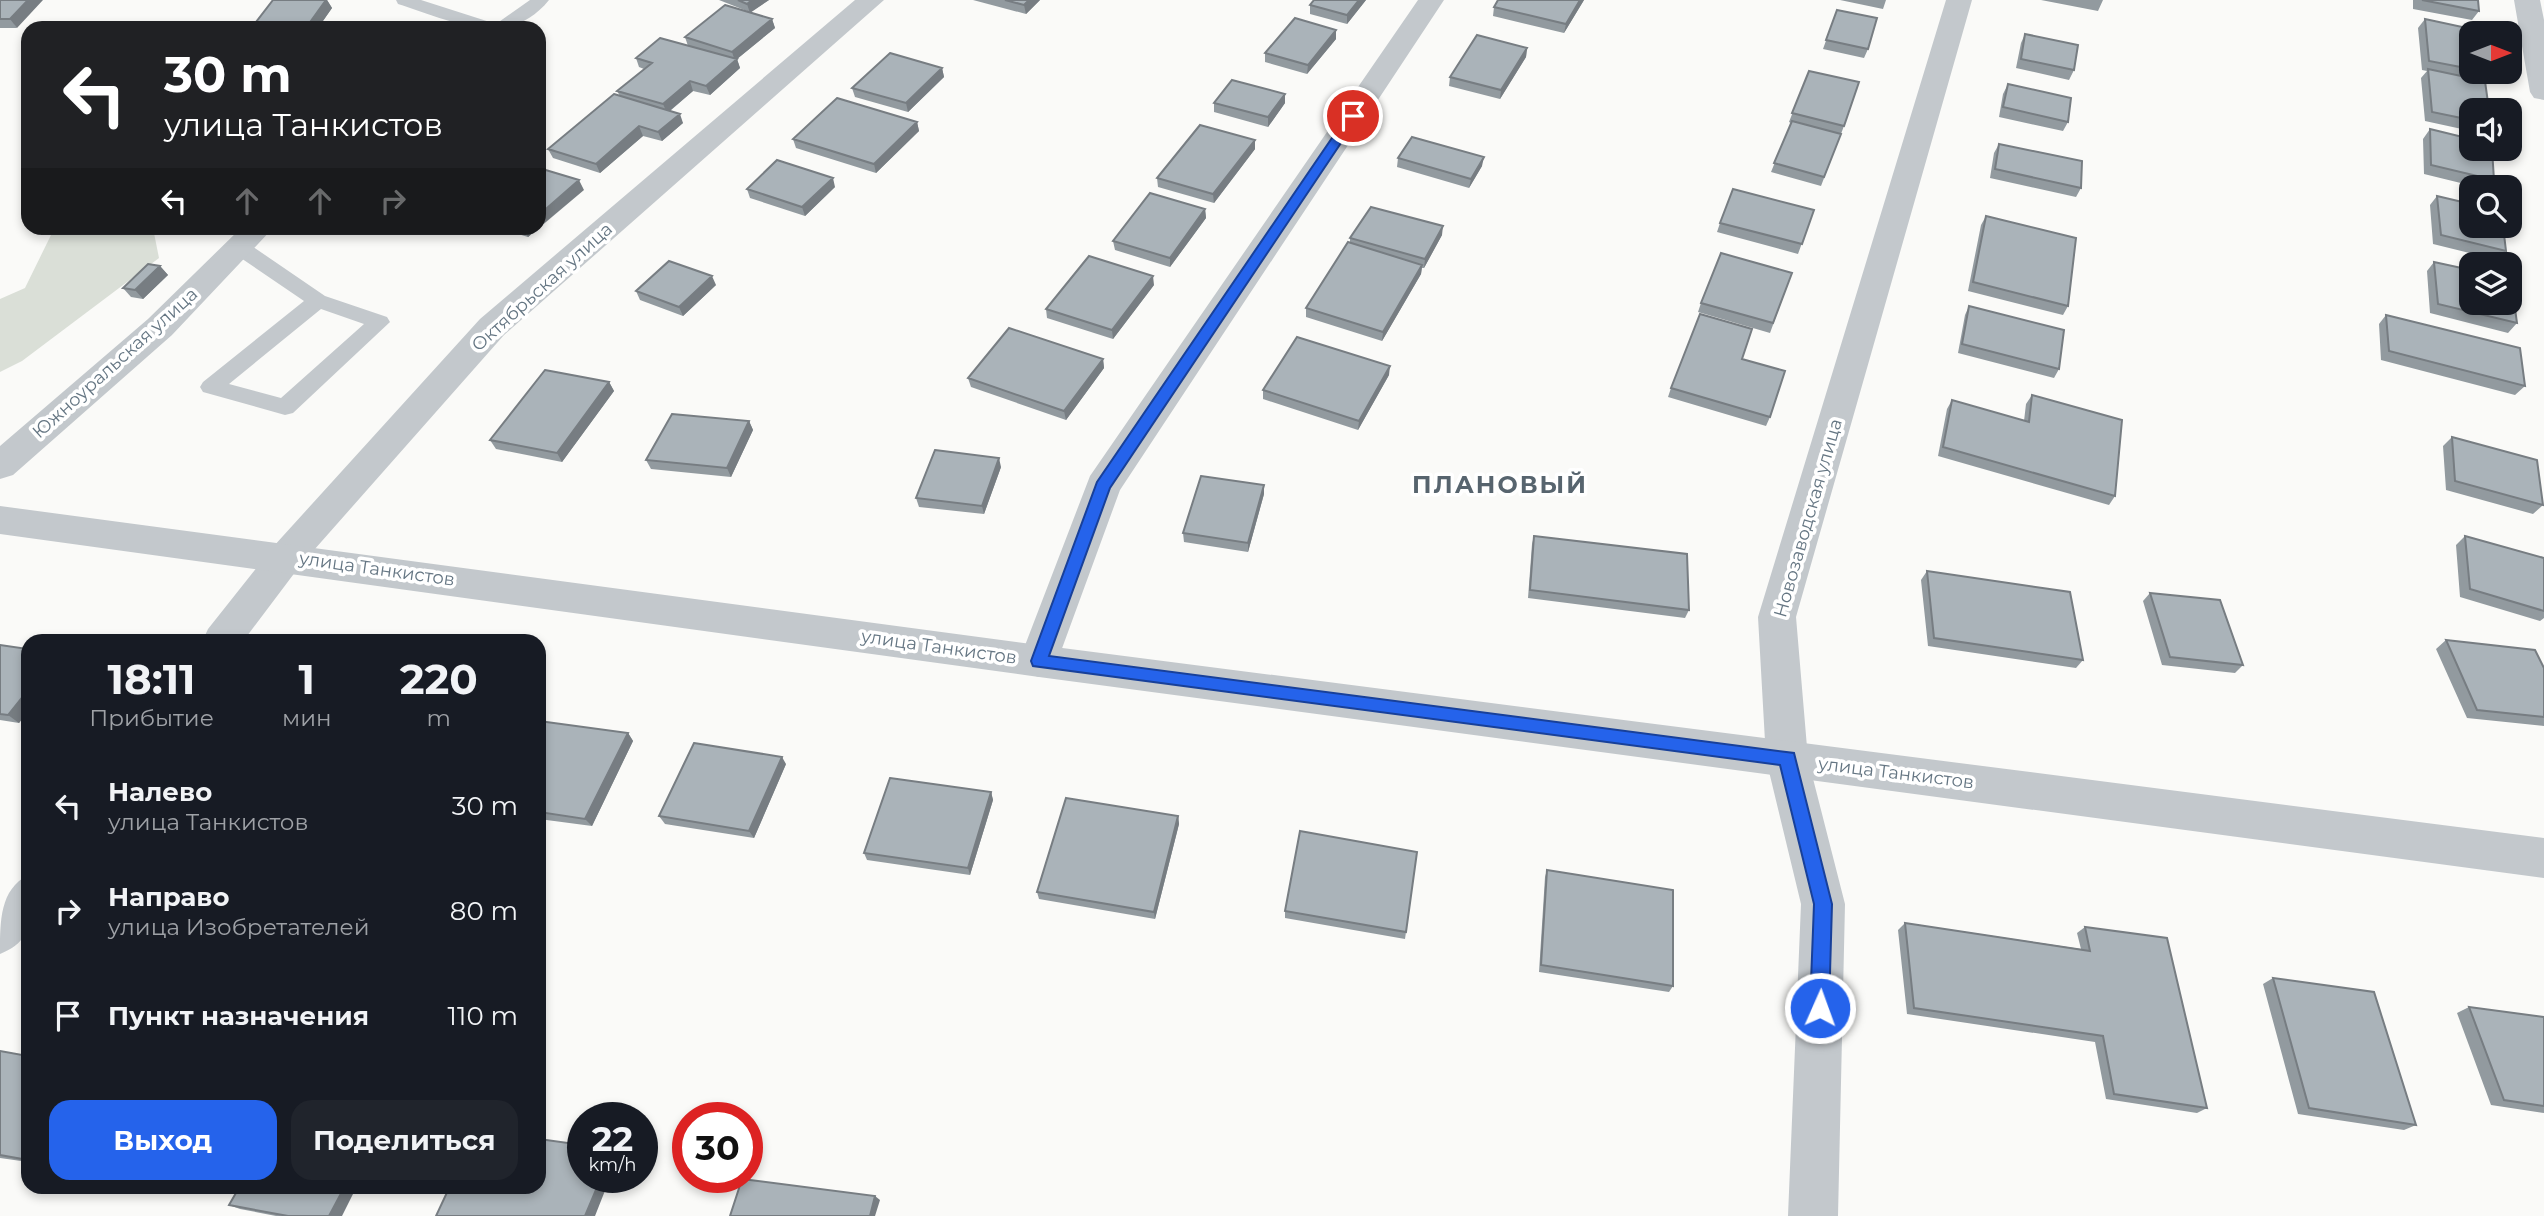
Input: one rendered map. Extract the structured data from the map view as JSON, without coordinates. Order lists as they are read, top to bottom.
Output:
{
  "streets": {
    "street": [
      "Октябрьская улица",
      "Южноуральская улица",
      "Новозаводская улица",
      "улица Танкистов"
    ]
  },
  "crossings": [
    ["Октябрьская улица", "улица Танкистов"],
    ["Новозаводская улица", "улица Танкистов"]
  ],
  "districts": ["ПЛАНОВЫЙ"],
  "north": "right",
  "page": {
    "turn": ["30 m", "улица Танкистов"],
    "eta": [
      "18:11",
      "Прибытие",
      "1",
      "мин",
      "220",
      "m"
    ],
    "list": [
      {
        "name": "Налево",
        "note": "улица Танкистов",
        "value": "30 m"
      },
      {
        "name": "Направо",
        "note": "улица Изобретателей",
        "value": "80 m"
      },
      {
        "name": "Пункт назначения",
        "value": "110 m"
      }
    ],
    "buttons": ["Выход", "Поделиться"],
    "speed": "22 km/h",
    "limit": "30"
  }
}
